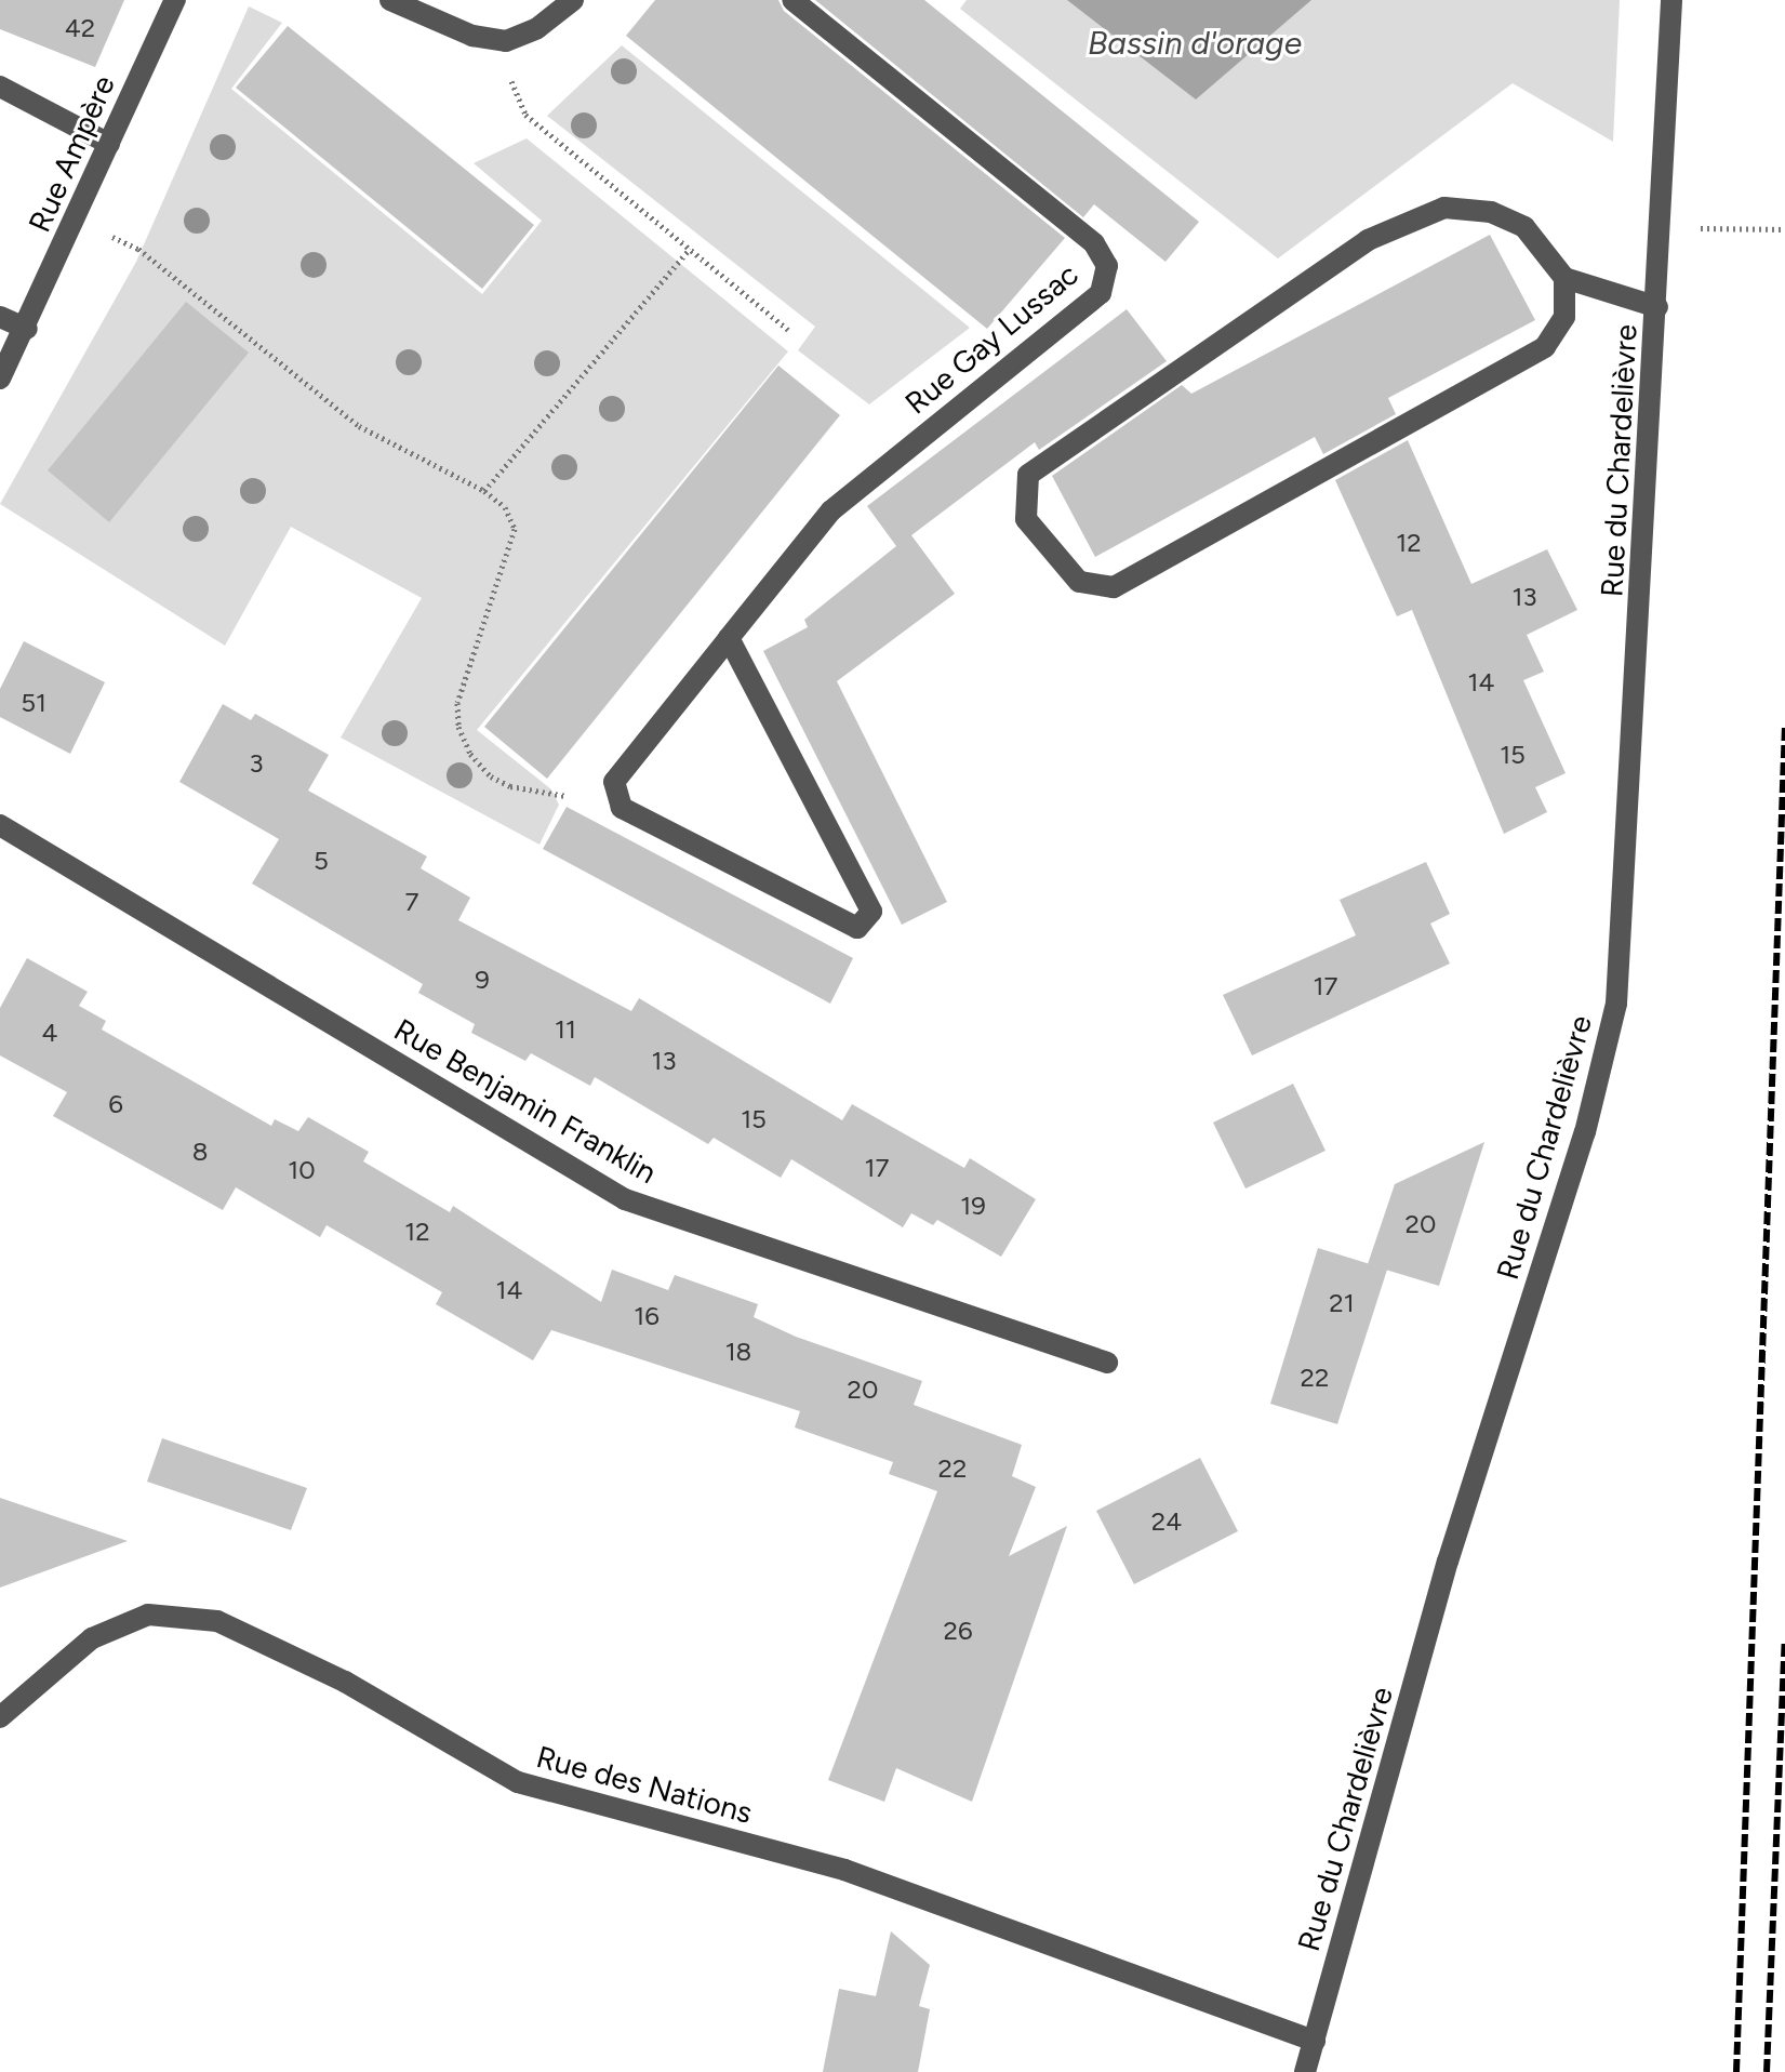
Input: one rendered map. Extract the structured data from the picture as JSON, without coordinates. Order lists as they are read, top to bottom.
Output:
{
  "streets": {
    "street": [
      "Rue Ampère",
      "Rue Gay Lussac",
      "Rue du Chardelièvre",
      "Rue Benjamin Franklin",
      "Rue des Nations"
    ]
  },
  "crossings": [
    ["Rue du Chardelièvre", "Rue des Nations"]
  ],
  "water": ["Bassin d'orage"],
  "house_numbers": [
    "42",
    "12",
    "13",
    "14",
    "51",
    "15",
    "3",
    "5",
    "7",
    "9",
    "17",
    "11",
    "4",
    "13",
    "6",
    "15",
    "8",
    "17",
    "10",
    "19",
    "20",
    "12",
    "14",
    "21",
    "16",
    "18",
    "22",
    "20",
    "22",
    "24",
    "26"
  ]
}
